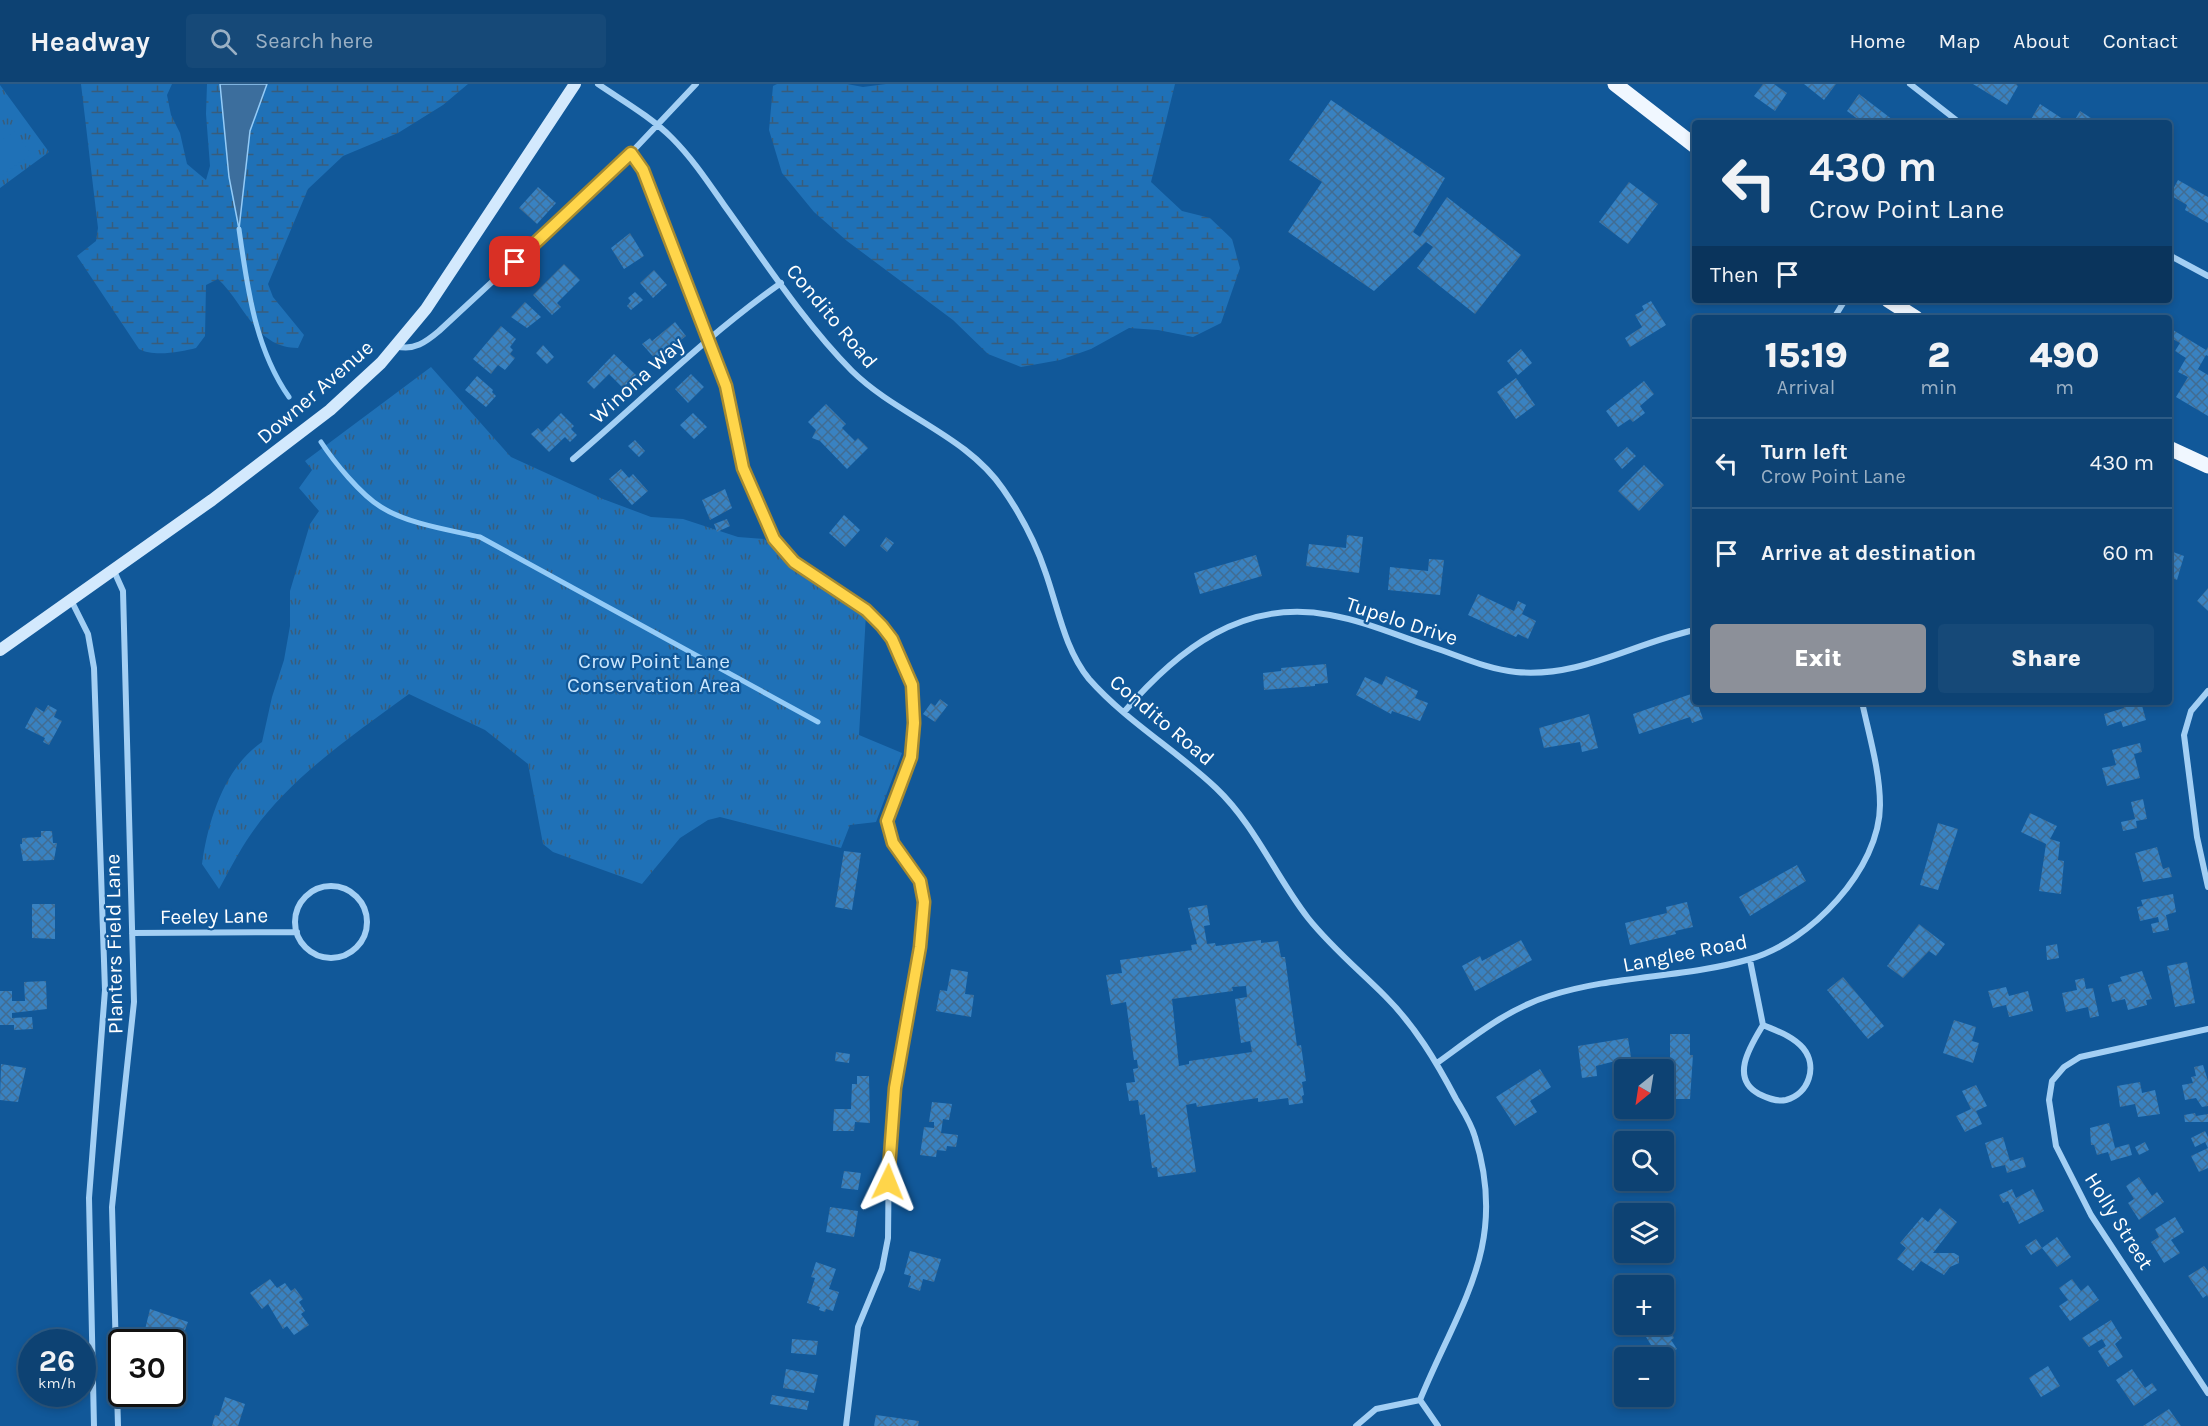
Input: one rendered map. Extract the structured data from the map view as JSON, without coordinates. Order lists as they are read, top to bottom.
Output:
{
  "streets": {
    "street": [
      "Condito Road",
      "Winona Way",
      "Downer Avenue",
      "Tupelo Drive",
      "Feeley Lane",
      "Planters Field Lane",
      "Langlee Road",
      "Holly Street"
    ]
  },
  "crossings": [
    ["Condito Road", "Winona Way"],
    ["Condito Road", "Tupelo Drive"],
    ["Condito Road", "Langlee Road"],
    ["Downer Avenue", "Planters Field Lane"],
    ["Feeley Lane", "Planters Field Lane"]
  ],
  "parks": ["Crow Point Lane Conservation Area"],
  "north": "bottom left",
  "page": {
    "header": "Headway",
    "search": "Search here",
    "nav": [
      "Home",
      "Map",
      "About",
      "Contact"
    ],
    "turn": ["430 m", "Crow Point Lane"],
    "then": "Then",
    "eta": [
      "15:19",
      "Arrival",
      "2",
      "min",
      "490",
      "m"
    ],
    "list": [
      {
        "name": "Turn left",
        "note": "Crow Point Lane",
        "value": "430 m"
      },
      {
        "name": "Arrive at destination",
        "value": "60 m"
      }
    ],
    "buttons": ["Exit", "Share"],
    "map_buttons": ["+", "−"],
    "speed": "26 km/h",
    "limit": "30"
  }
}
